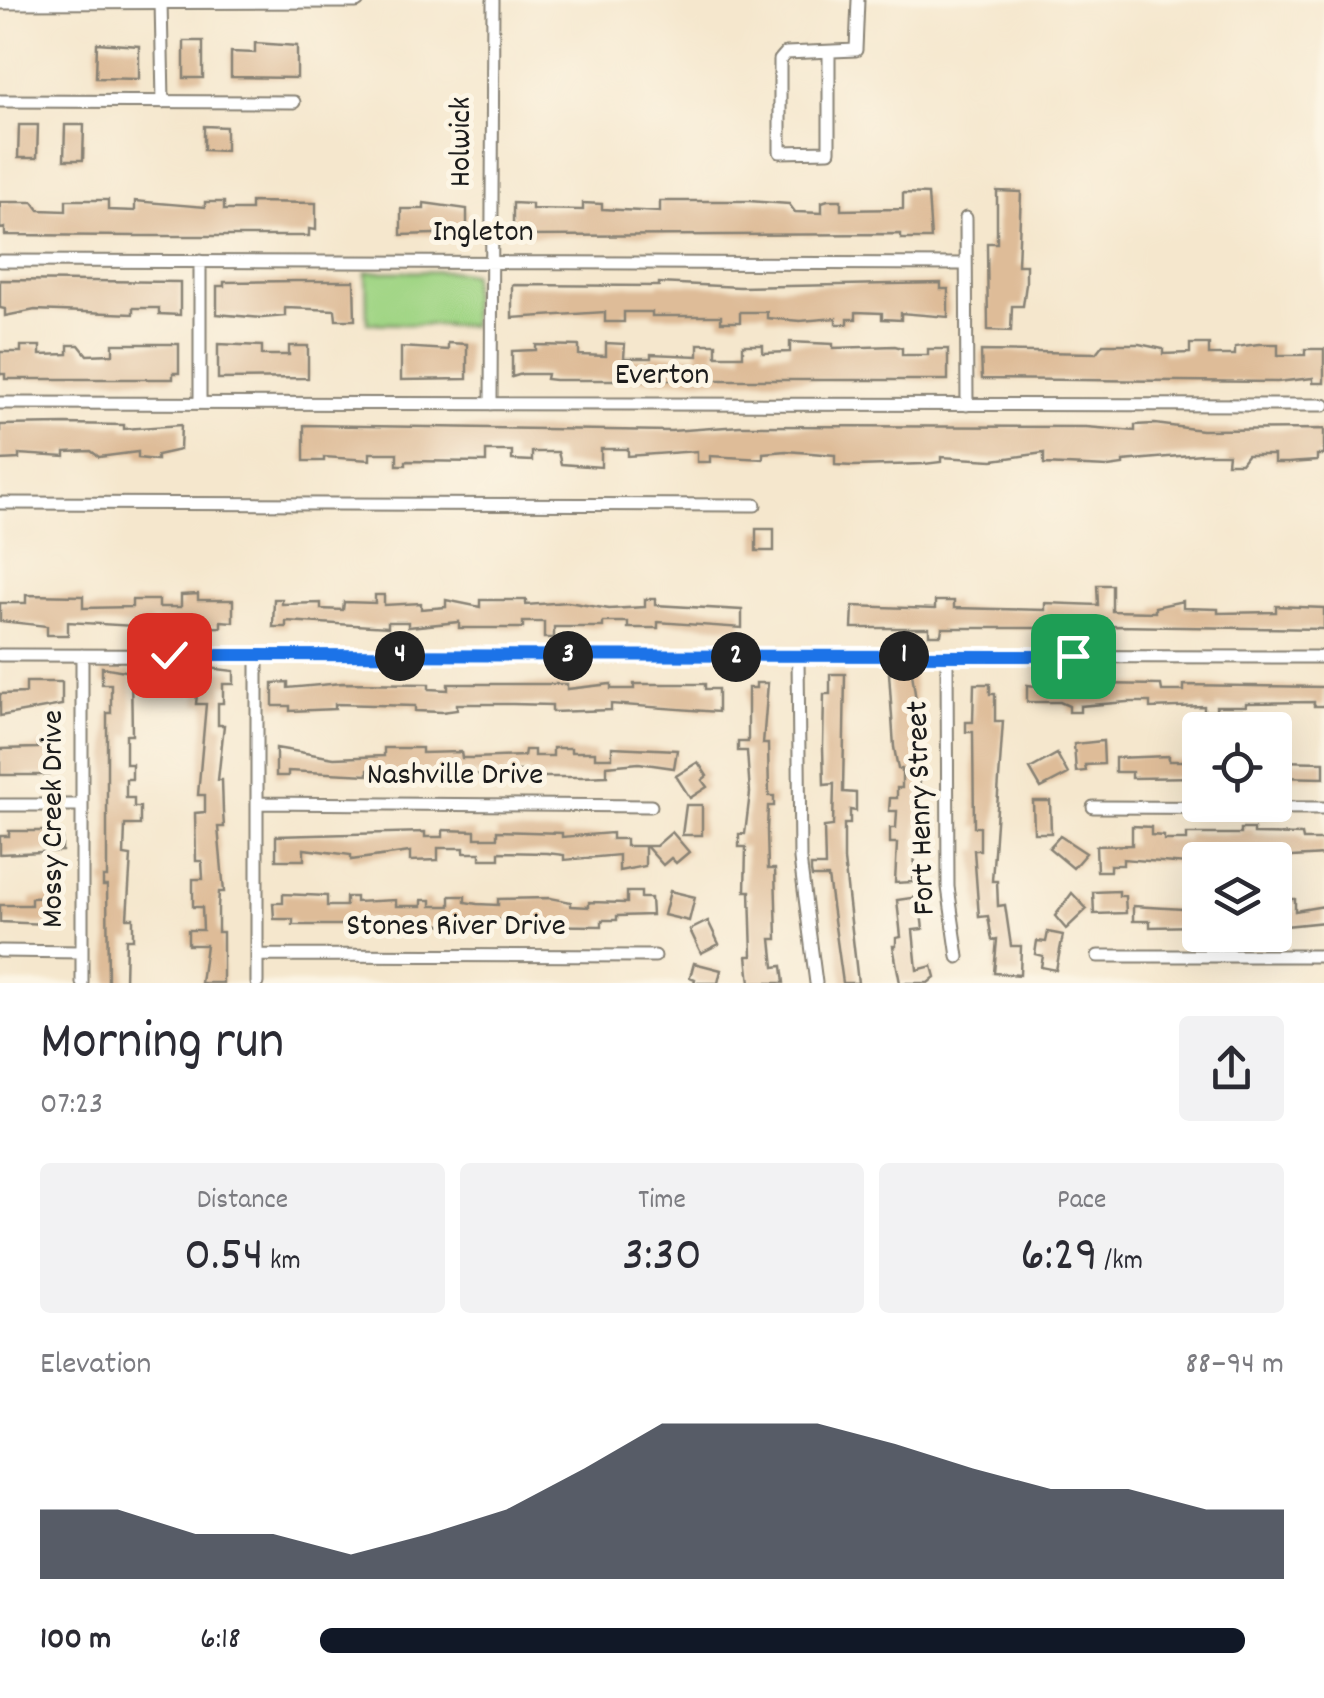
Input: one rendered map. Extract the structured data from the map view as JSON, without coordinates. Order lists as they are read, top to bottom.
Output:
{
  "streets": {
    "street": [
      "Holwick",
      "Ingleton",
      "Everton",
      "Nashville Drive",
      "Fort Henry Street",
      "Mossy Creek Drive",
      "Stones River Drive"
    ]
  },
  "crossings": [
    ["Holwick", "Ingleton"],
    ["Holwick", "Everton"]
  ],
  "page": {
    "pins": [
      "1",
      "3",
      "4",
      "2"
    ],
    "heading": ["Morning run", "07:23"],
    "stats": [
      ["Distance", "0.54 km"],
      ["Time", "3:30"],
      ["Pace", "6:29 /km"]
    ],
    "chart": ["Elevation", "88–94 m"],
    "list": [
      {
        "name": "100 m",
        "note": "6:18"
      }
    ]
  }
}
